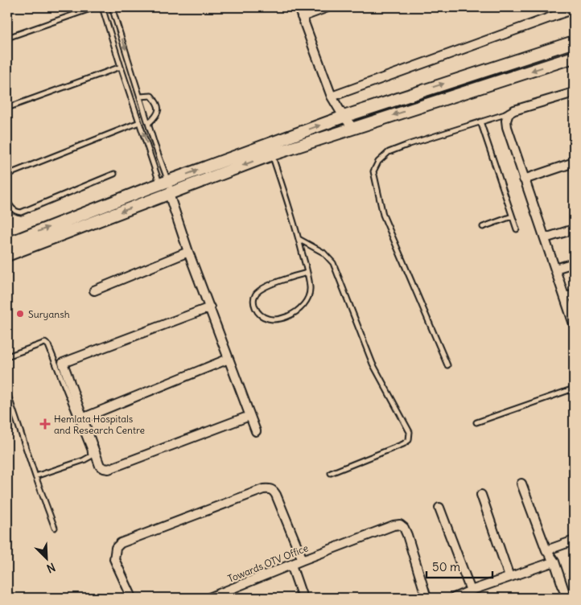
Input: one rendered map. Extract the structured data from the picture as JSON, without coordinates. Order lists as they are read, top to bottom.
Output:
{
  "streets": {
    "street": ["Towards OTV Office"]
  },
  "places": {
    "other": ["Suryansh"],
    "health": ["Hemlata Hospitals and Research Centre"]
  },
  "scale_bar": "50 m",
  "north": "bottom right"
}
